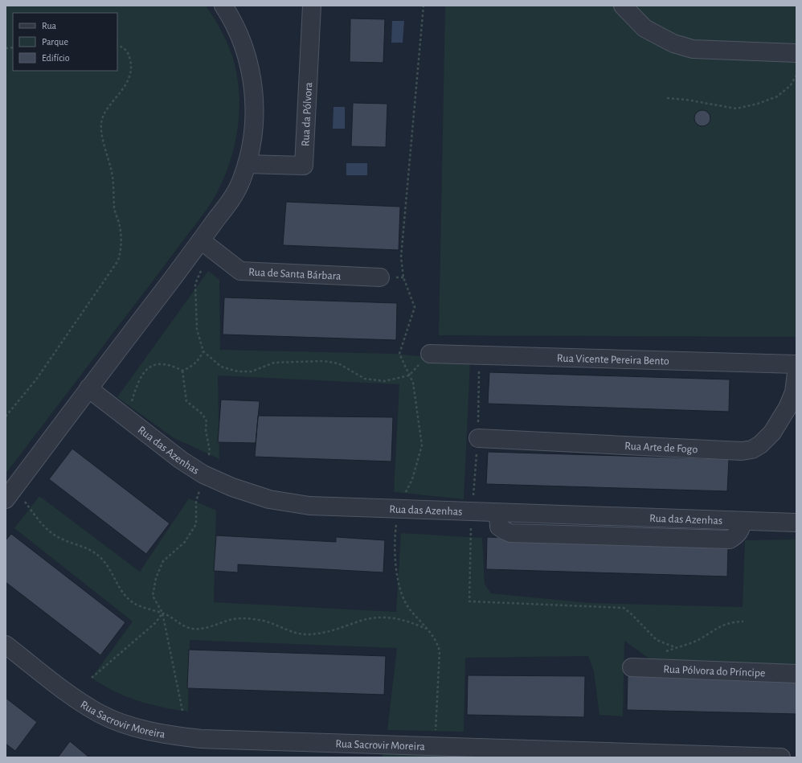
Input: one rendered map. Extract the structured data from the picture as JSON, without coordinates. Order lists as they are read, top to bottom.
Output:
{
  "streets": {
    "street": [
      "Rua da Pólvora",
      "Rua de Santa Bárbara",
      "Rua Vicente Pereira Bento",
      "Rua Arte de Fogo",
      "Rua das Azenhas",
      "Rua Pólvora do Príncipe",
      "Rua Sacrovir Moreira"
    ]
  },
  "legend": ["Rua", "Parque", "Edifício"]
}
